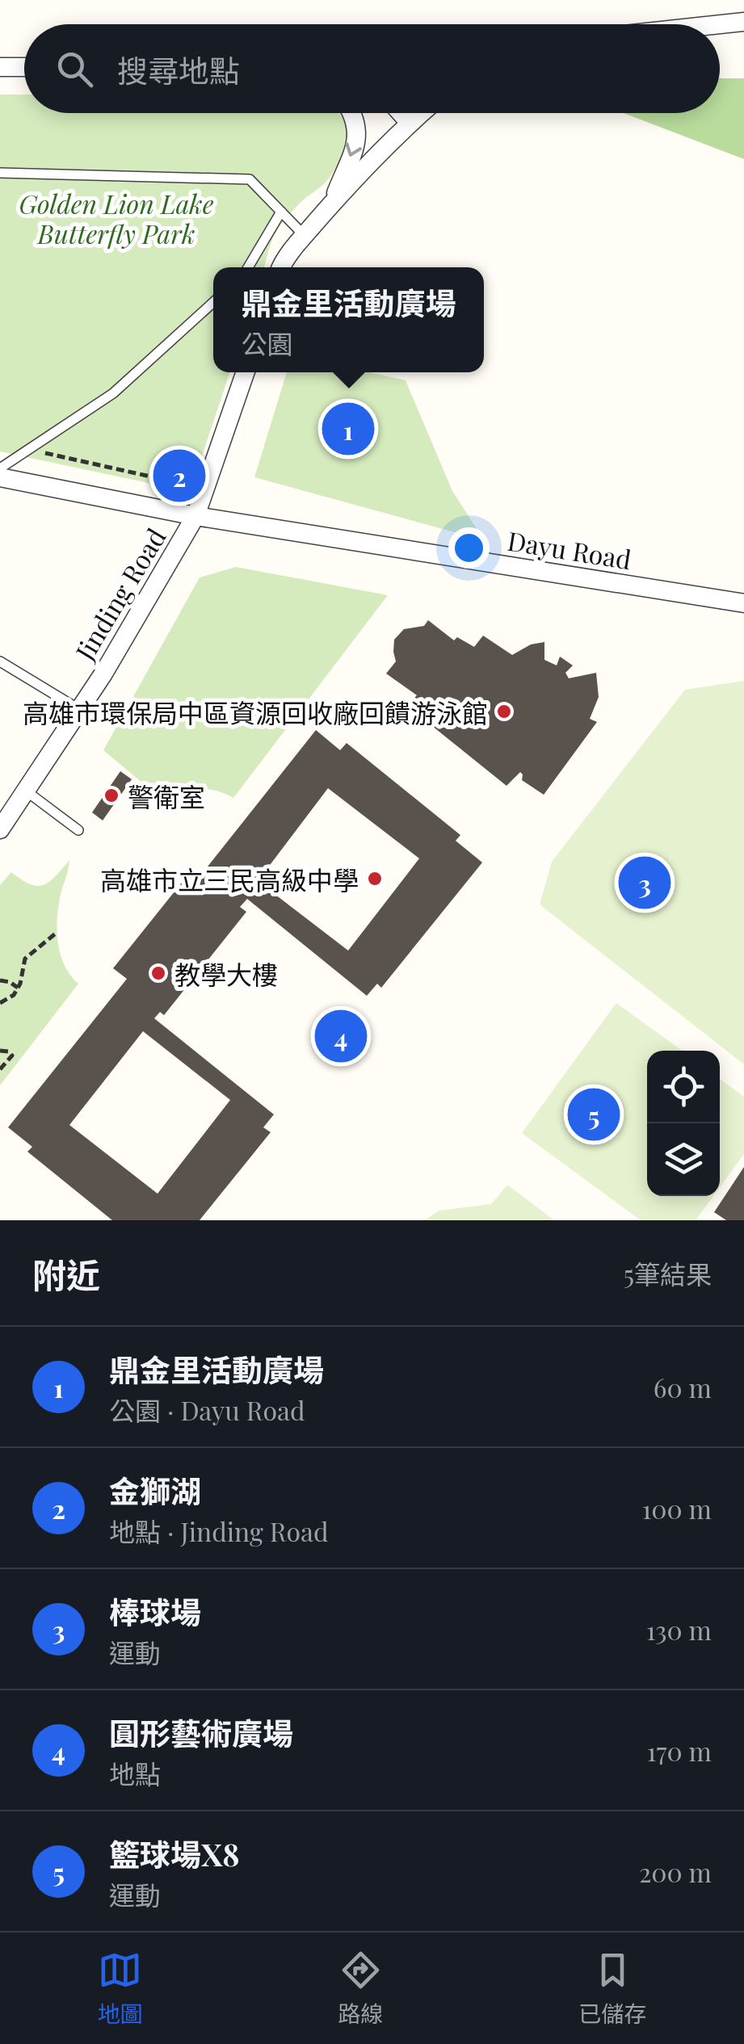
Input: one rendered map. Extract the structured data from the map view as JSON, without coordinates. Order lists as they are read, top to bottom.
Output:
{
  "streets": {
    "street": ["Dayu Road", "Jinding Road"]
  },
  "crossings": [
    ["Dayu Road", "Jinding Road"]
  ],
  "parks": ["Golden Lion Lake Butterfly Park"],
  "places": [
    "高雄市環保局中區資源回收廠回饋游泳館",
    "警衛室",
    "高雄市立三民高級中學",
    "教學大樓"
  ],
  "page": {
    "search": "搜尋地點",
    "popup": ["鼎金里活動廣場", "公園"],
    "pins": [
      "1",
      "2",
      "3",
      "4",
      "5"
    ],
    "heading": ["附近", "5筆結果"],
    "list": [
      {
        "mark": "1",
        "name": "鼎金里活動廣場",
        "note": "公園 · Dayu Road",
        "value": "60 m"
      },
      {
        "mark": "2",
        "name": "金獅湖",
        "note": "地點 · Jinding Road",
        "value": "100 m"
      },
      {
        "mark": "3",
        "name": "棒球場",
        "note": "運動",
        "value": "130 m"
      },
      {
        "mark": "4",
        "name": "圓形藝術廣場",
        "note": "地點",
        "value": "170 m"
      },
      {
        "mark": "5",
        "name": "籃球場X8",
        "note": "運動",
        "value": "200 m"
      }
    ],
    "nav": ["地圖", "路線", "已儲存"]
  }
}
